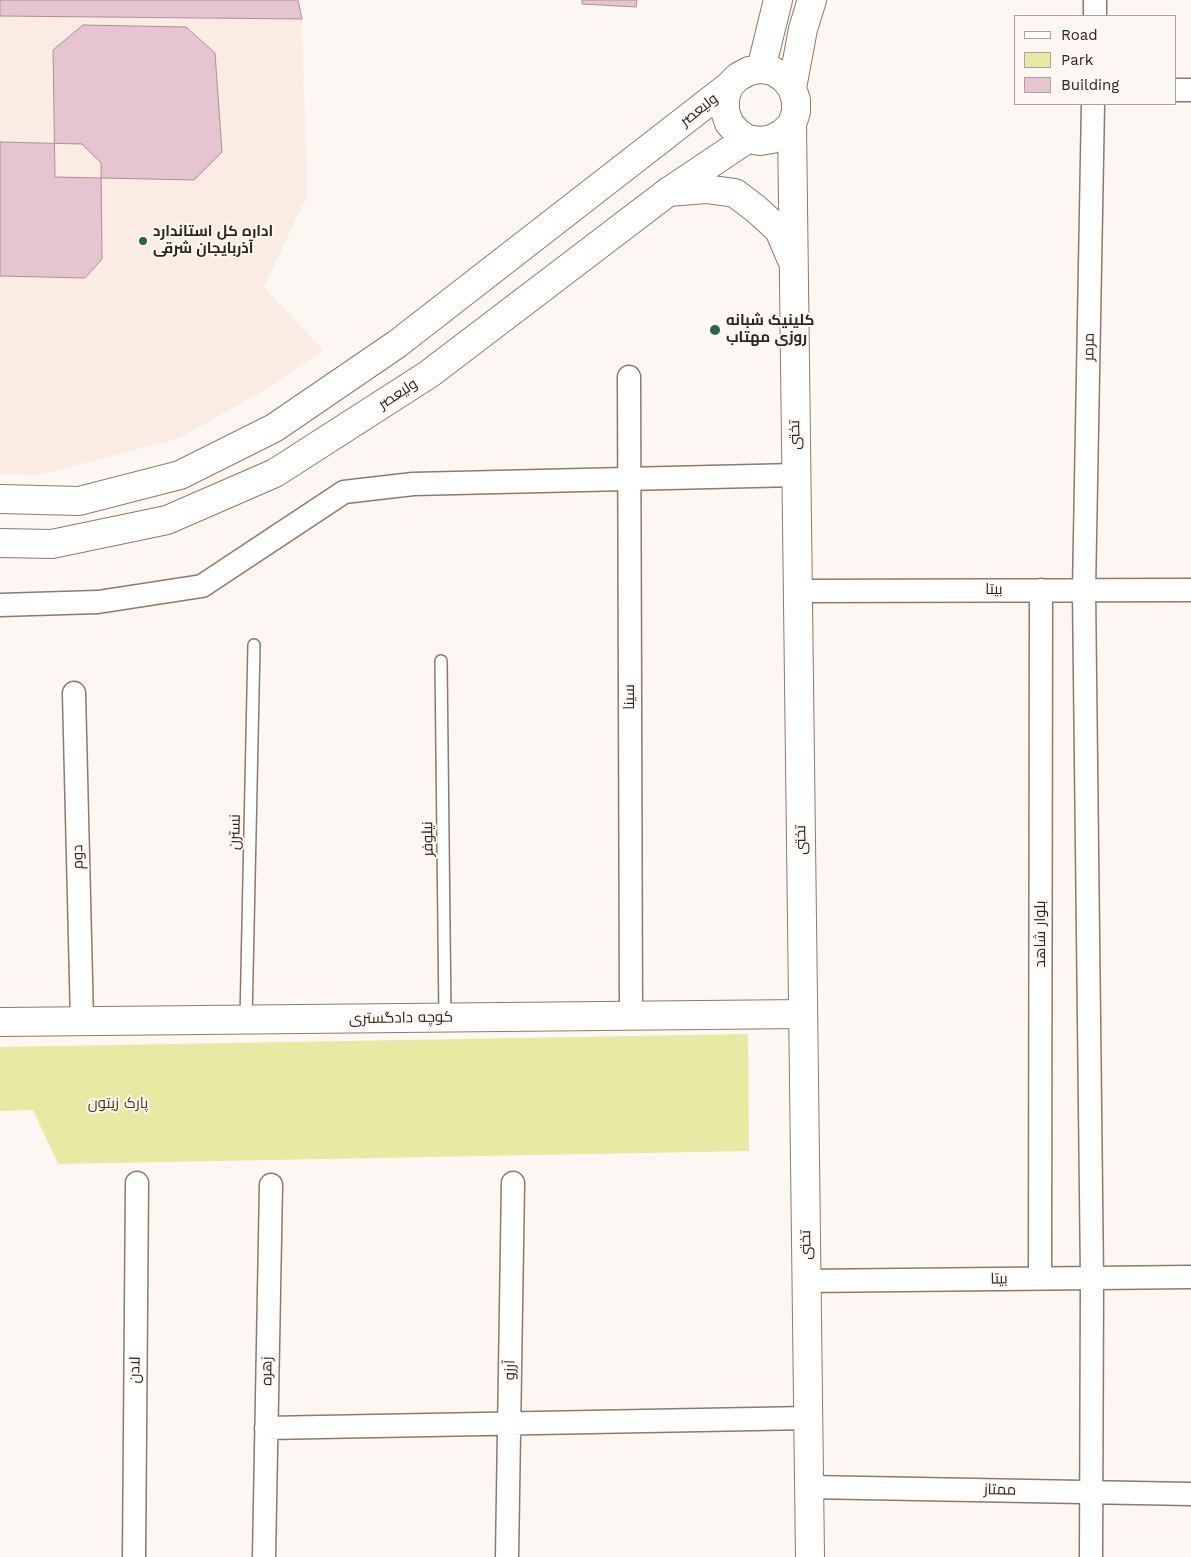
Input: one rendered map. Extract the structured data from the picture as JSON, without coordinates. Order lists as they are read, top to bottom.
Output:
{
  "streets": {
    "main road": ["ولیعصر", "تختى", "کوچه دادگستری"],
    "street": [
      "مرمر",
      "بیتا",
      "سینا",
      "دوم",
      "بلوار شاهد",
      "لادن",
      "آرزو",
      "زهره",
      "ممتاز"
    ],
    "lane": ["نسترن", "نیلوفر"]
  },
  "crossings": [
    ["ولیعصر", "تختى"],
    ["مرمر", "بیتا"],
    ["تختى", "بیتا"],
    ["تختى", "کوچه دادگستری"],
    ["تختى", "ممتاز"],
    ["بیتا", "بلوار شاهد"],
    ["سینا", "کوچه دادگستری"],
    ["نسترن", "کوچه دادگستری"],
    ["نیلوفر", "کوچه دادگستری"],
    ["دوم", "کوچه دادگستری"]
  ],
  "parks": ["پارک زیتون"],
  "places": ["اداره کل استاندارد آذربایجان شرقی", "کلینیک شبانه روزی مهتاب"],
  "legend": ["Road", "Park", "Building"]
}
